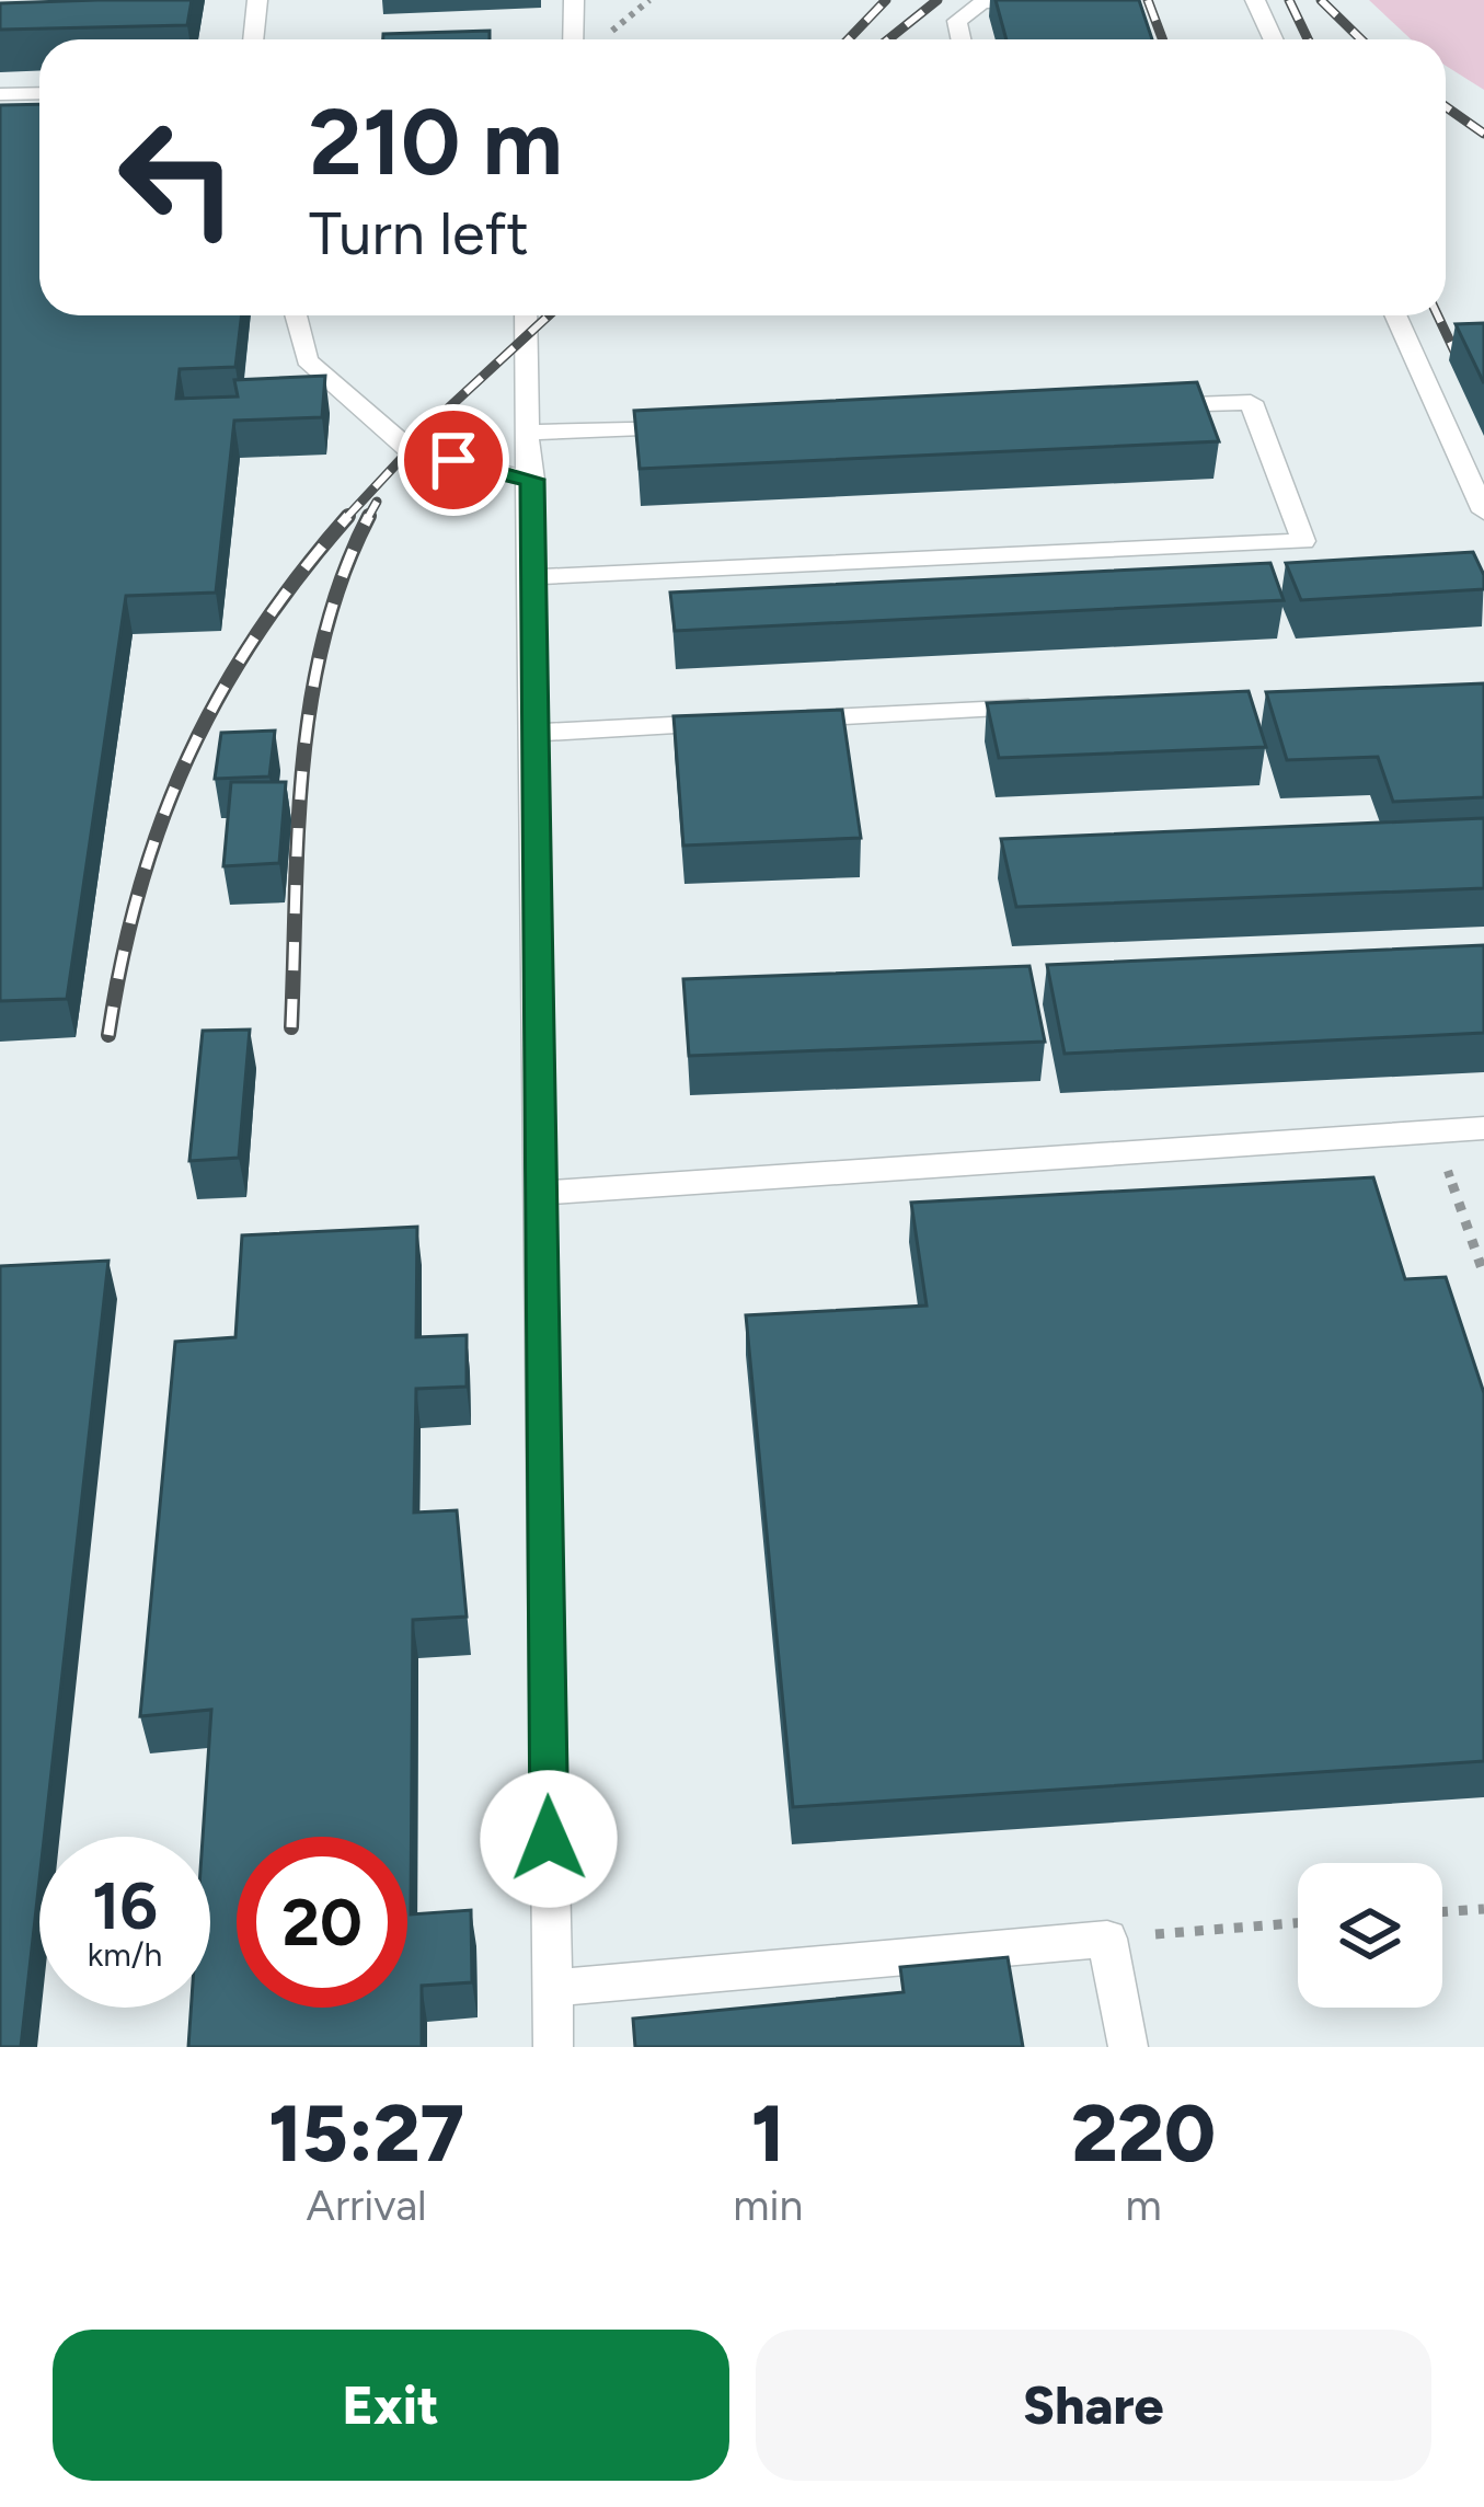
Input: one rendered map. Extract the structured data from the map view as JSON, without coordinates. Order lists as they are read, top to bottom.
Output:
{
  "page": {
    "turn": ["210 m", "Turn left"],
    "speed": "16 km/h",
    "limit": "20",
    "eta": [
      "15:27",
      "Arrival",
      "1",
      "min",
      "220",
      "m"
    ],
    "buttons": ["Exit", "Share"]
  }
}
